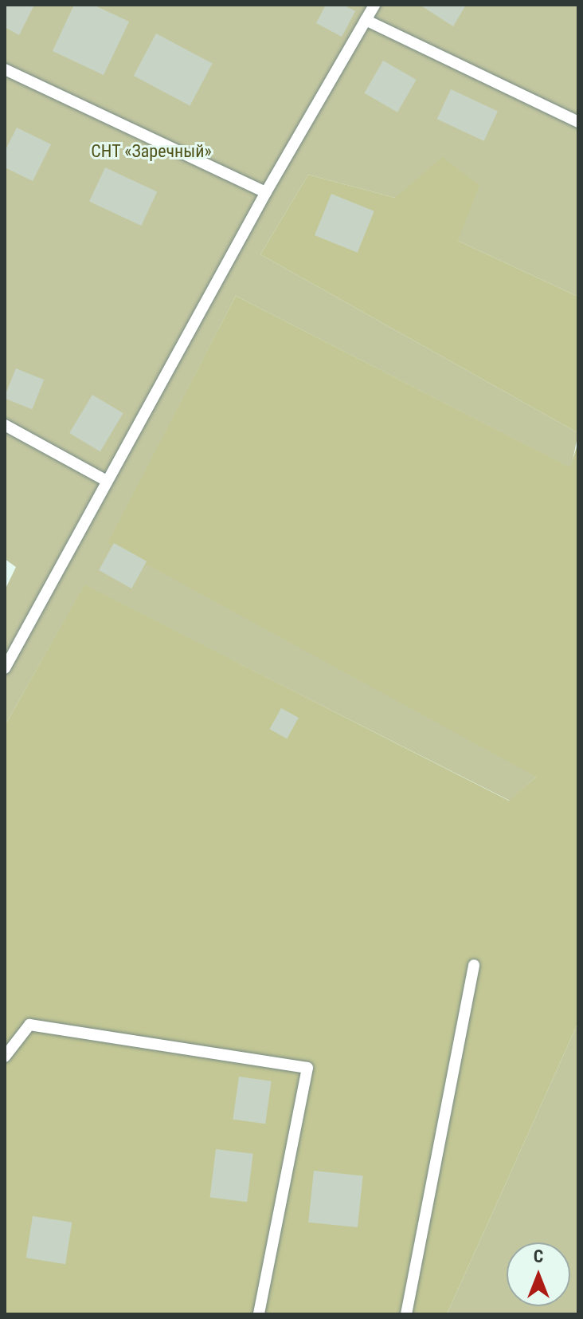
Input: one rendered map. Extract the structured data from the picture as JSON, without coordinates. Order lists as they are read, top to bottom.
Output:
{
  "parks": ["СНТ «Заречный»"],
  "north": "top"
}
